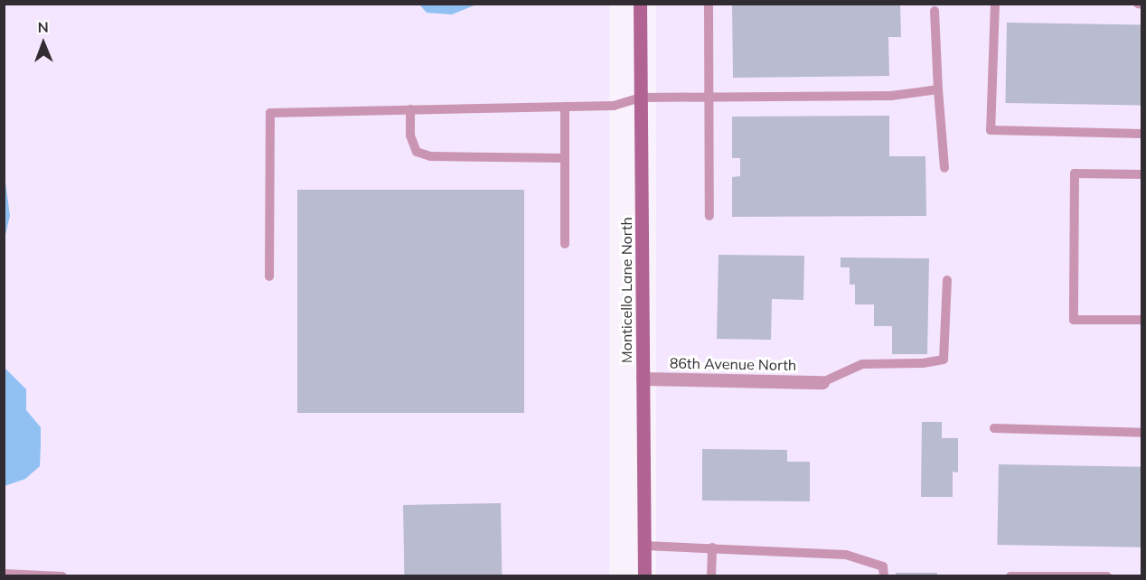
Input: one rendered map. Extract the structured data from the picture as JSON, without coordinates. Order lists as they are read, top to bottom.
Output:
{
  "streets": {
    "street": ["Monticello Lane North", "86th Avenue North"]
  },
  "crossings": [
    ["Monticello Lane North", "86th Avenue North"]
  ],
  "north": "top"
}
